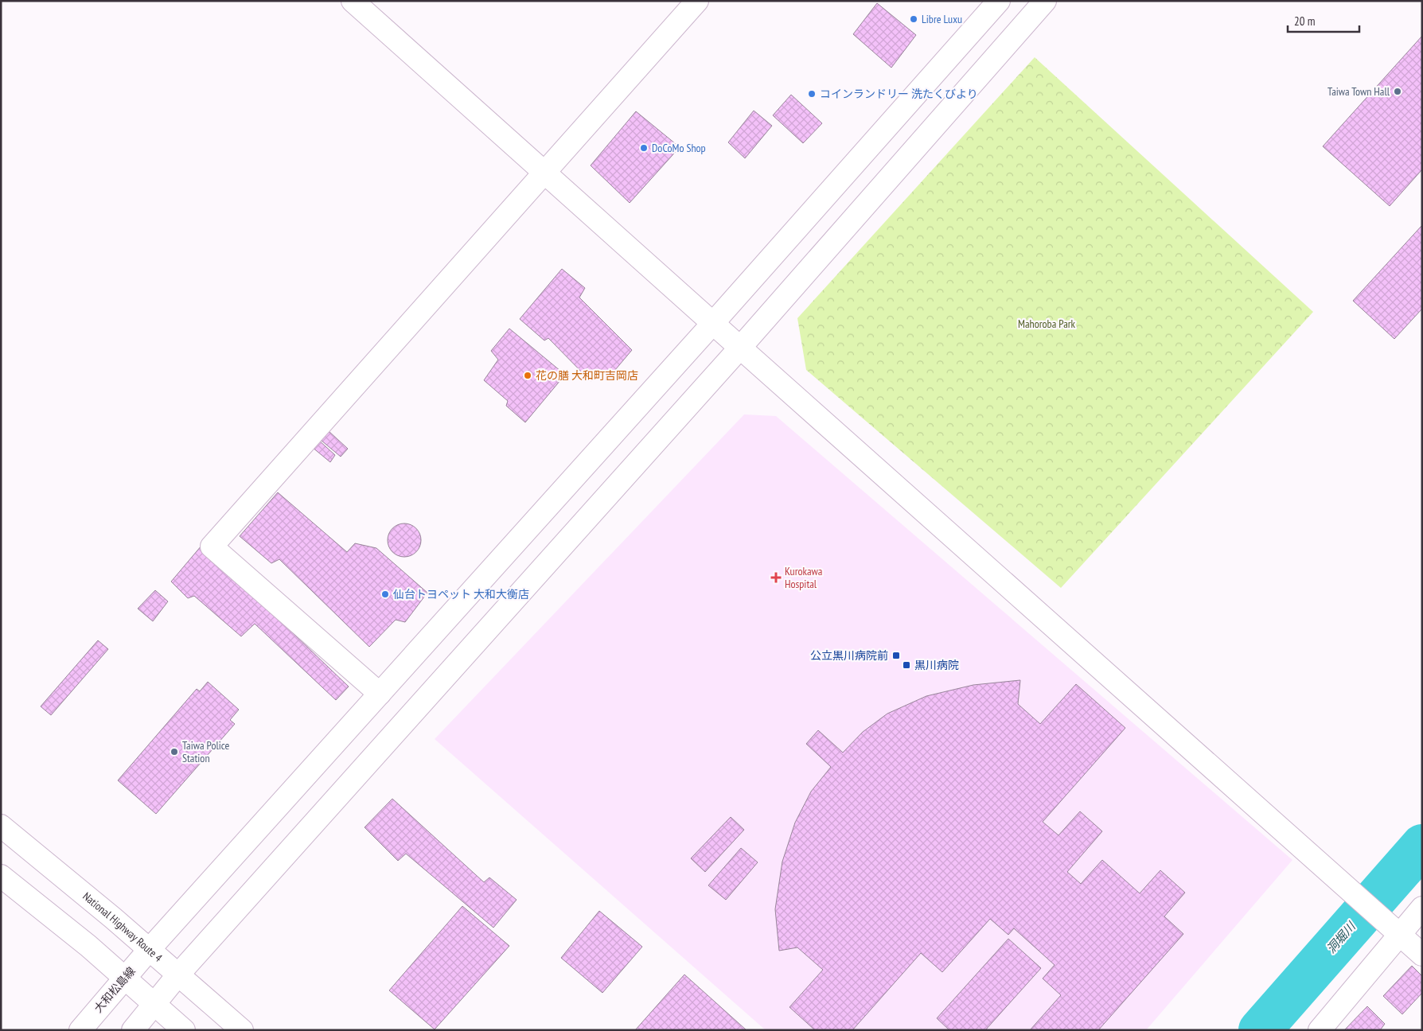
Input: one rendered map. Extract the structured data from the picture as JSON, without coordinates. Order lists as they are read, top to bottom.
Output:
{
  "streets": {
    "main road": ["National Highway Route 4", "大和松島線"]
  },
  "crossings": [
    ["National Highway Route 4", "大和松島線"]
  ],
  "water": ["洞堀川"],
  "parks": ["Mahoroba Park"],
  "places": {
    "other": [
      "Libre Luxu",
      "Taiwa Town Hall",
      "コインランドリー 洗たくびより",
      "DoCoMo Shop",
      "花の膳 大和町吉岡店",
      "仙台トヨペット 大和大衡店",
      "Taiwa Police Station"
    ],
    "health": ["Kurokawa Hospital"],
    "transit": ["公立黒川病院前", "黒川病院"]
  },
  "scale_bar": "20 m"
}
